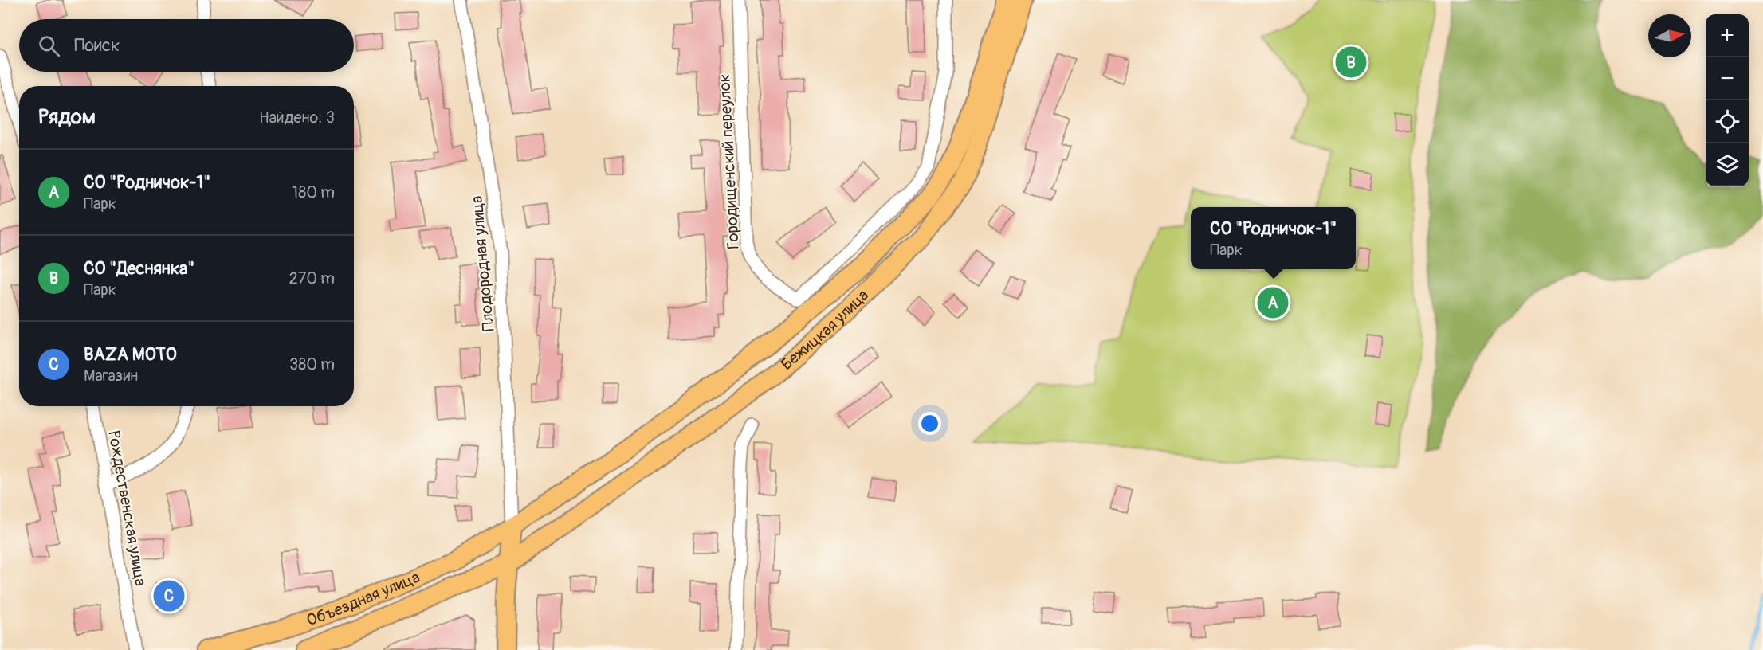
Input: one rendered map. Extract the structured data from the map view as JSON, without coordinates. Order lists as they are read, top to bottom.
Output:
{
  "streets": {
    "main road": ["Бежицкая улица", "Объездная улица"],
    "street": ["Городищенский переулок", "Плодородная улица", "Рождественская улица"]
  },
  "crossings": [
    ["Плодородная улица", "Бежицкая улица"],
    ["Плодородная улица", "Объездная улица"],
    ["Бежицкая улица", "Объездная улица"]
  ],
  "north": "right",
  "page": {
    "map_buttons": ["+", "−"],
    "search": "Поиск",
    "pins": ["B", "A", "C"],
    "heading": ["Рядом", "Найдено: 3"],
    "list": [
      {
        "mark": "A",
        "name": "СО \"Родничок-1\"",
        "note": "Парк",
        "value": "180 m"
      },
      {
        "mark": "B",
        "name": "СО \"Деснянка\"",
        "note": "Парк",
        "value": "270 m"
      },
      {
        "mark": "C",
        "name": "BAZA MOTO",
        "note": "Магазин",
        "value": "380 m"
      }
    ],
    "popup": ["СО \"Родничок-1\"", "Парк"]
  }
}
